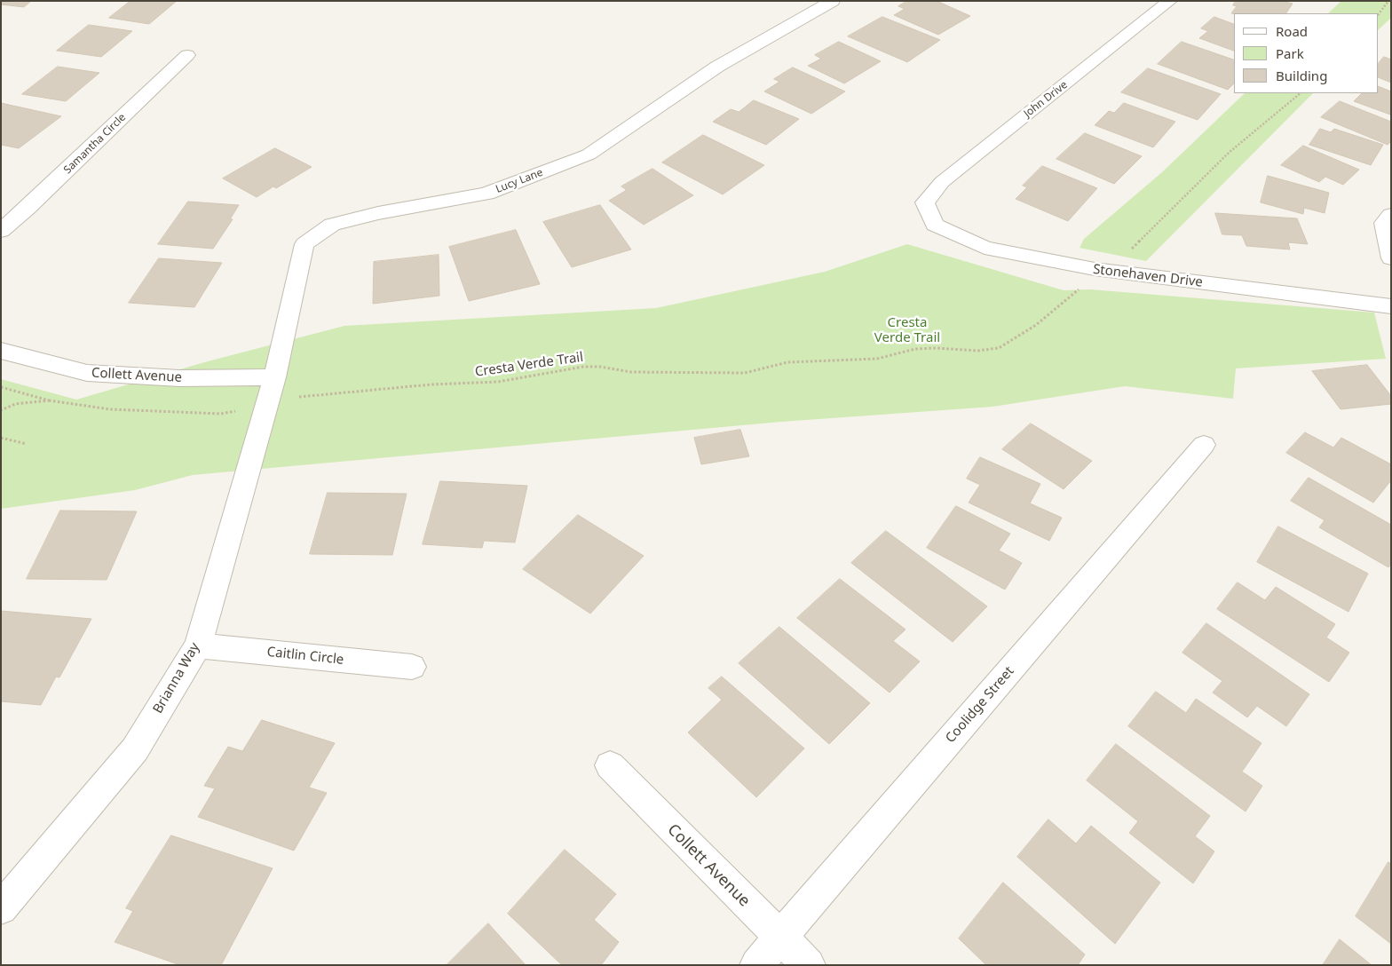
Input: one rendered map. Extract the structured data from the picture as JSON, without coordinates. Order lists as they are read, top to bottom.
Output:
{
  "streets": {
    "street": [
      "John Drive",
      "Samantha Circle",
      "Lucy Lane",
      "Stonehaven Drive",
      "Collett Avenue",
      "Caitlin Circle",
      "Brianna Way",
      "Coolidge Street"
    ],
    "path": ["Cresta Verde Trail"]
  },
  "crossings": [
    ["John Drive", "Stonehaven Drive"],
    ["Lucy Lane", "Collett Avenue"],
    ["Lucy Lane", "Brianna Way"],
    ["Collett Avenue", "Brianna Way"],
    ["Collett Avenue", "Coolidge Street"],
    ["Caitlin Circle", "Brianna Way"]
  ],
  "parks": ["Cresta Verde Trail"],
  "legend": ["Road", "Park", "Building"]
}
